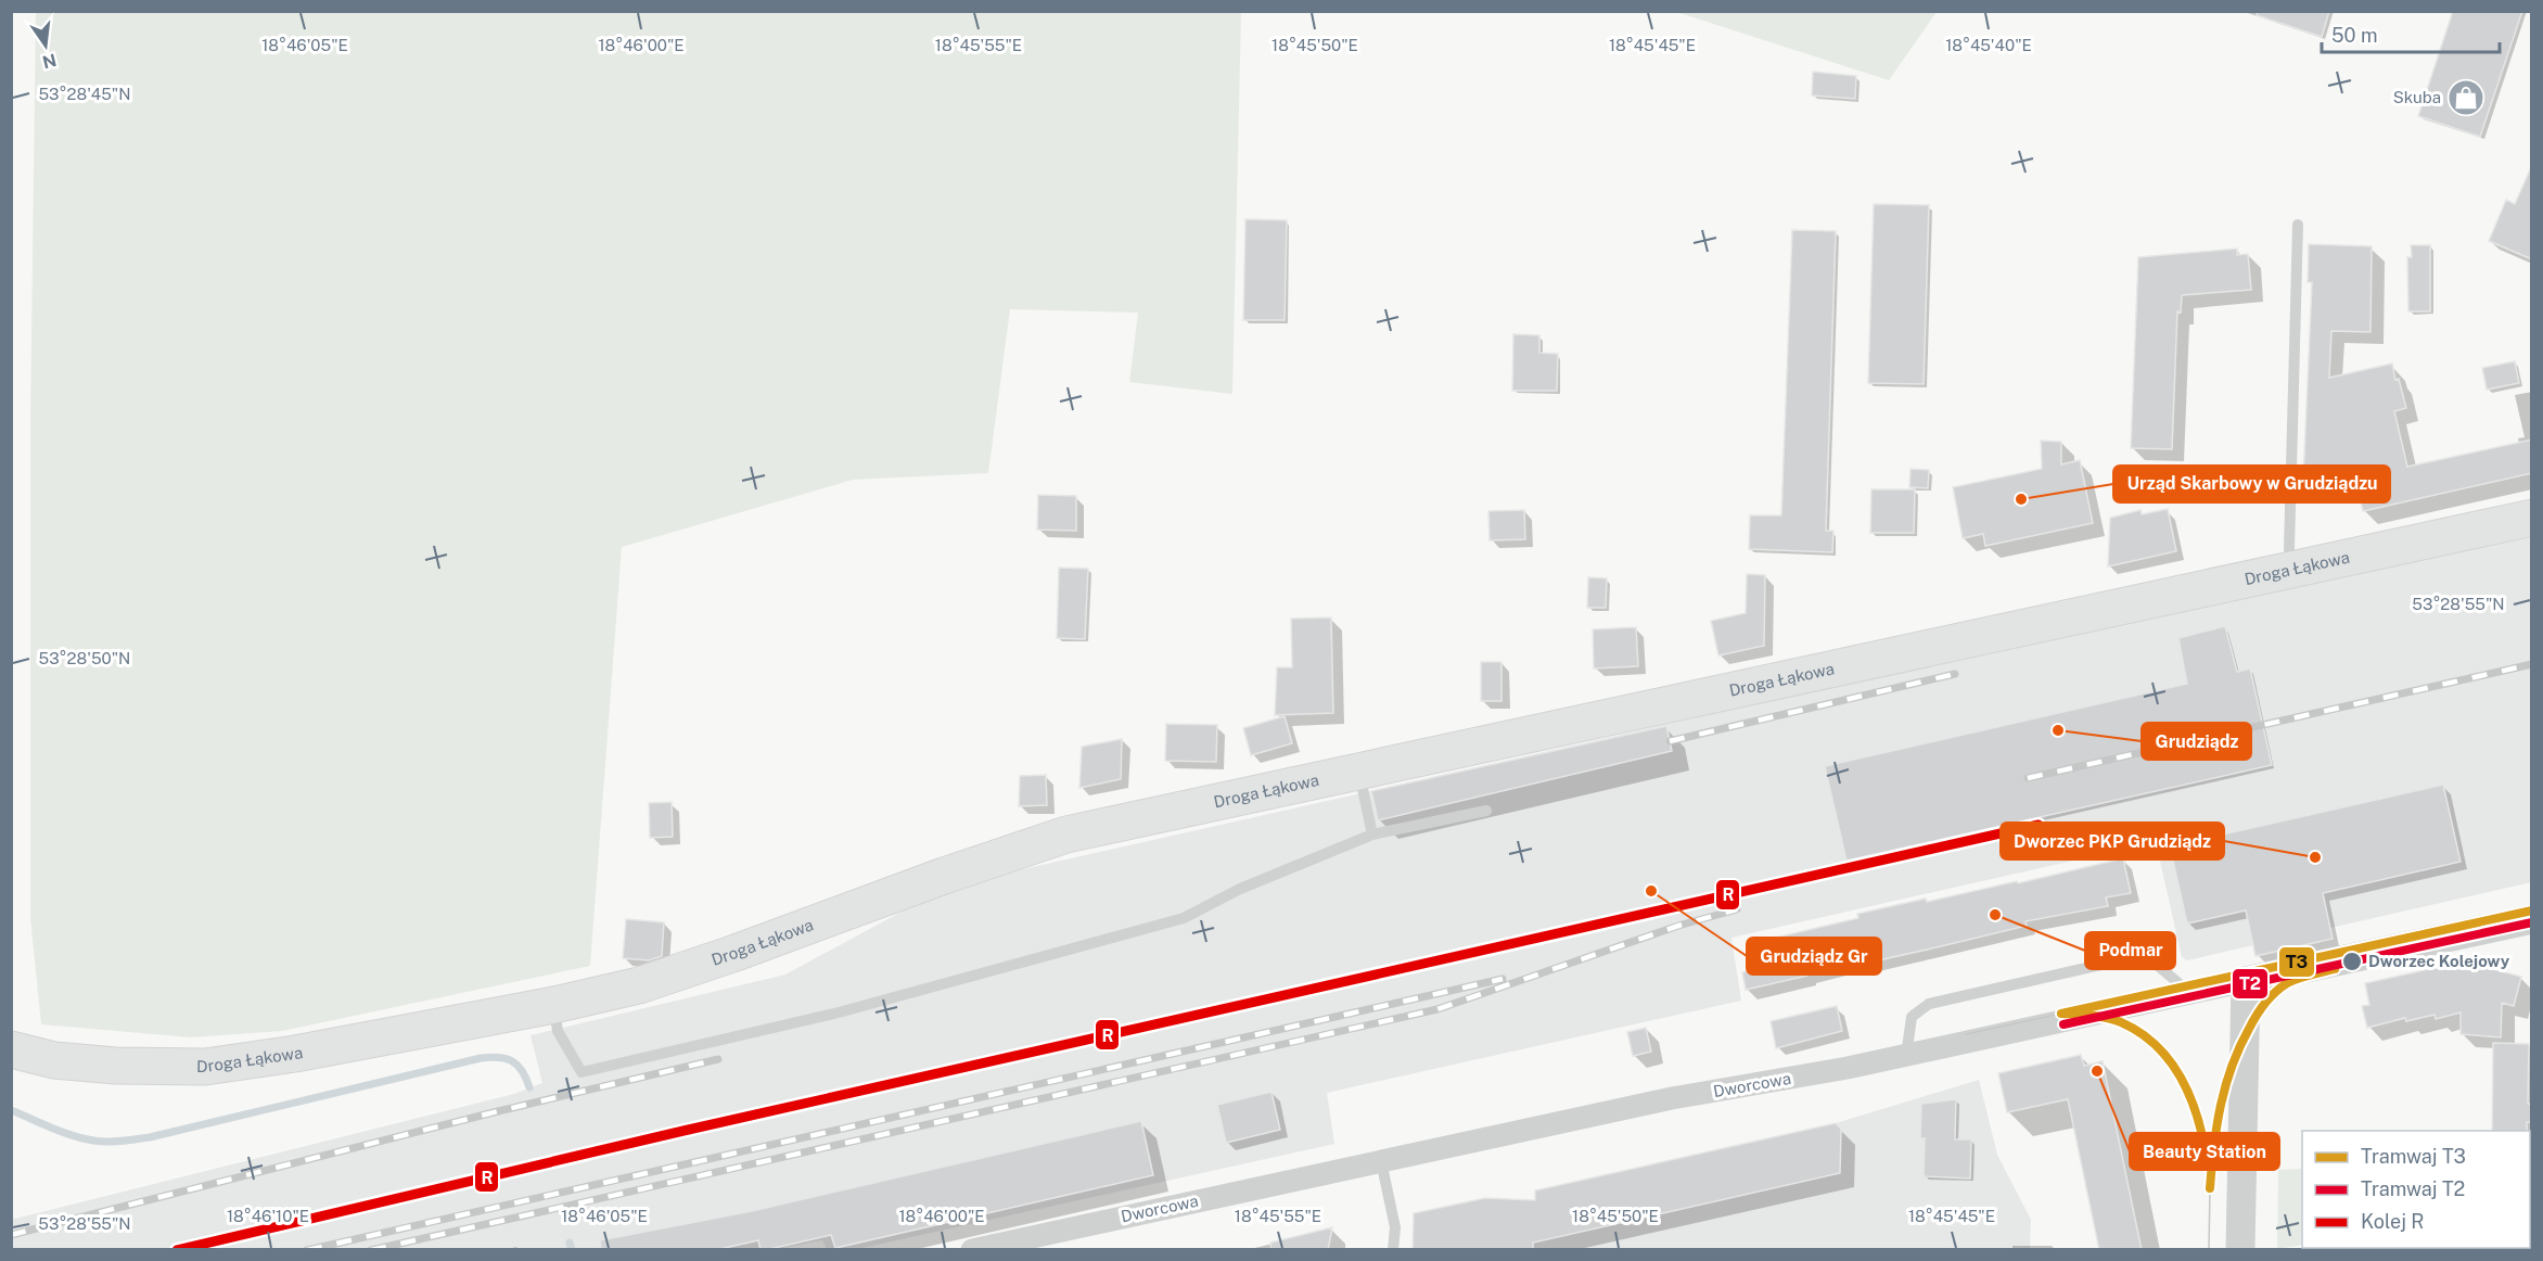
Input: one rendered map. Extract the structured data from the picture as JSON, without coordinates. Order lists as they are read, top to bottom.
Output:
{
  "streets": {
    "main road": ["Droga Łąkowa"],
    "street": ["Dworcowa"]
  },
  "places": {
    "shop": ["Skuba"],
    "other": [
      "Urząd Skarbowy w Grudziądzu",
      "Grudziądz",
      "Dworzec PKP Grudziądz",
      "Grudziądz Gr",
      "Podmar",
      "Dworzec Kolejowy",
      "Beauty Station"
    ]
  },
  "lines": ["rail line R", "tram line T3", "tram line T2"],
  "legend": ["Tramwaj T3", "Tramwaj T2", "Kolej R"],
  "scale_bar": "50 m",
  "north": "bottom",
  "coordinates": [
    "18°46'05\"E",
    "18°46'00\"E",
    "18°45'55\"E",
    "18°45'50\"E",
    "18°45'45\"E",
    "18°45'40\"E",
    "53°28'45\"N",
    "53°28'55\"N",
    "53°28'50\"N",
    "18°46'10\"E"
  ]
}
